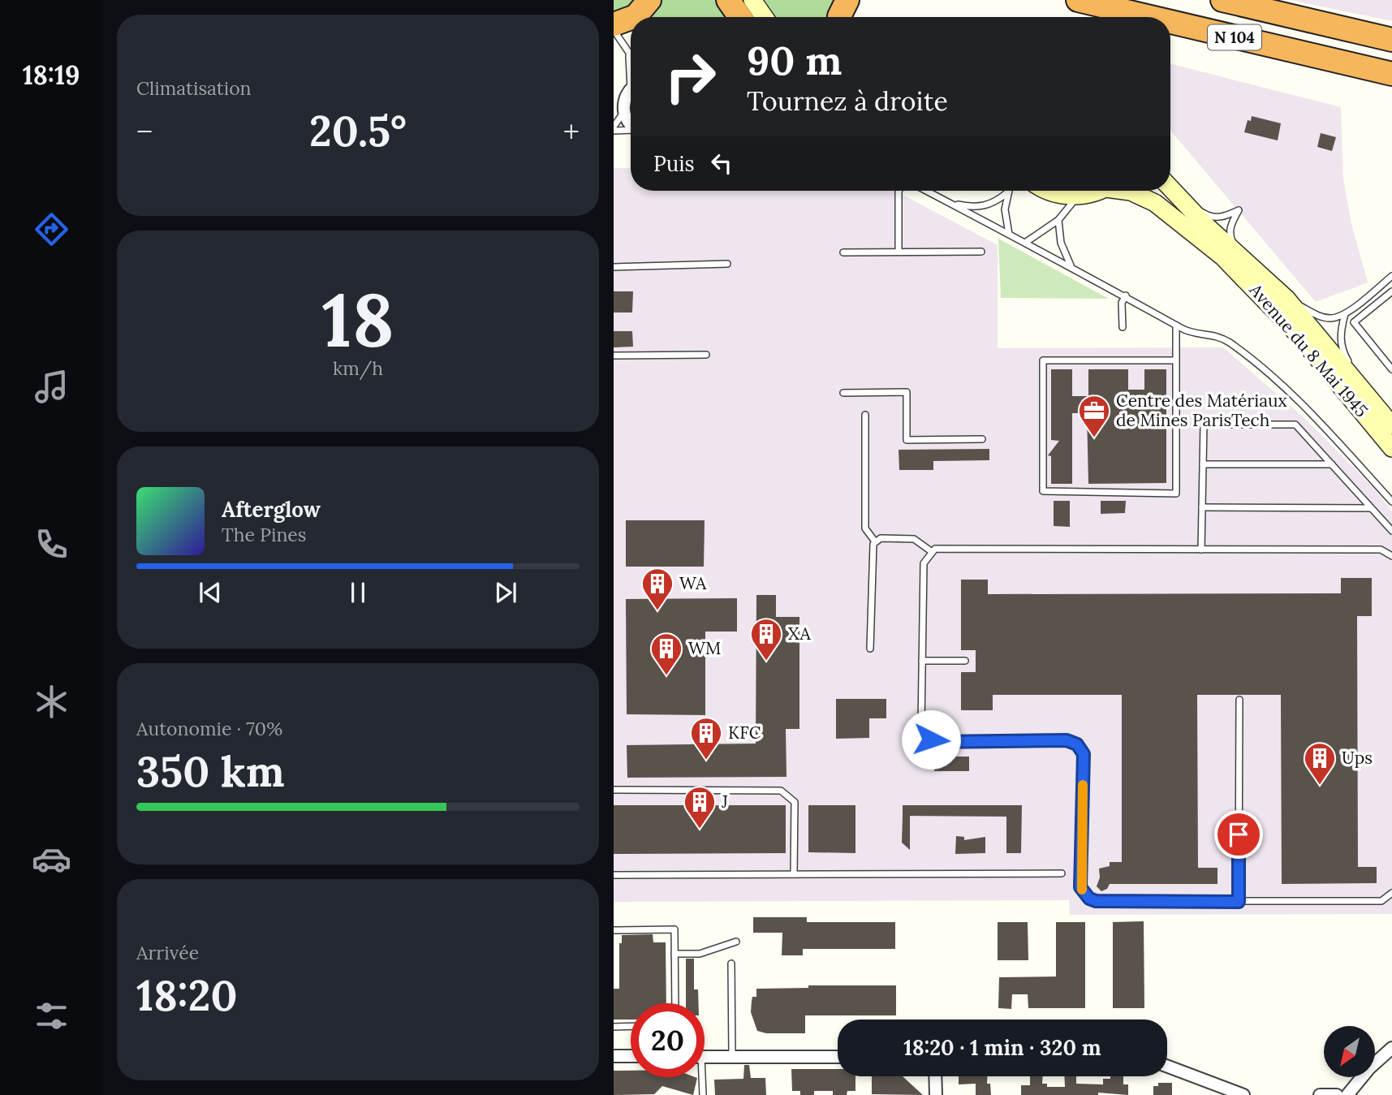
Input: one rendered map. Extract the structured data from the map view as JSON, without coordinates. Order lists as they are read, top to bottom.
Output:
{
  "streets": {
    "highway": ["N 104"],
    "main road": ["Avenue du 8 Mai 1945"]
  },
  "places": {
    "office": ["Centre des Matériaux de Mines ParisTech"],
    "building": [
      "WA",
      "XA",
      "WM",
      "KFC",
      "Ups",
      "J"
    ]
  },
  "north": "bottom left",
  "page": {
    "tabs": "18:19",
    "tile": [
      "Climatisation",
      ["18", "km/h"],
      ["Autonomie · 70%", "350 km"],
      ["Arrivée", "18:20"]
    ],
    "turn": ["90 m", "Tournez à droite"],
    "heat": ["−", "20.5°", "+"],
    "then": "Puis",
    "song": ["Afterglow", "The Pines"],
    "limit": "20",
    "trip": "18:20 · 1 min · 320 m"
  }
}
